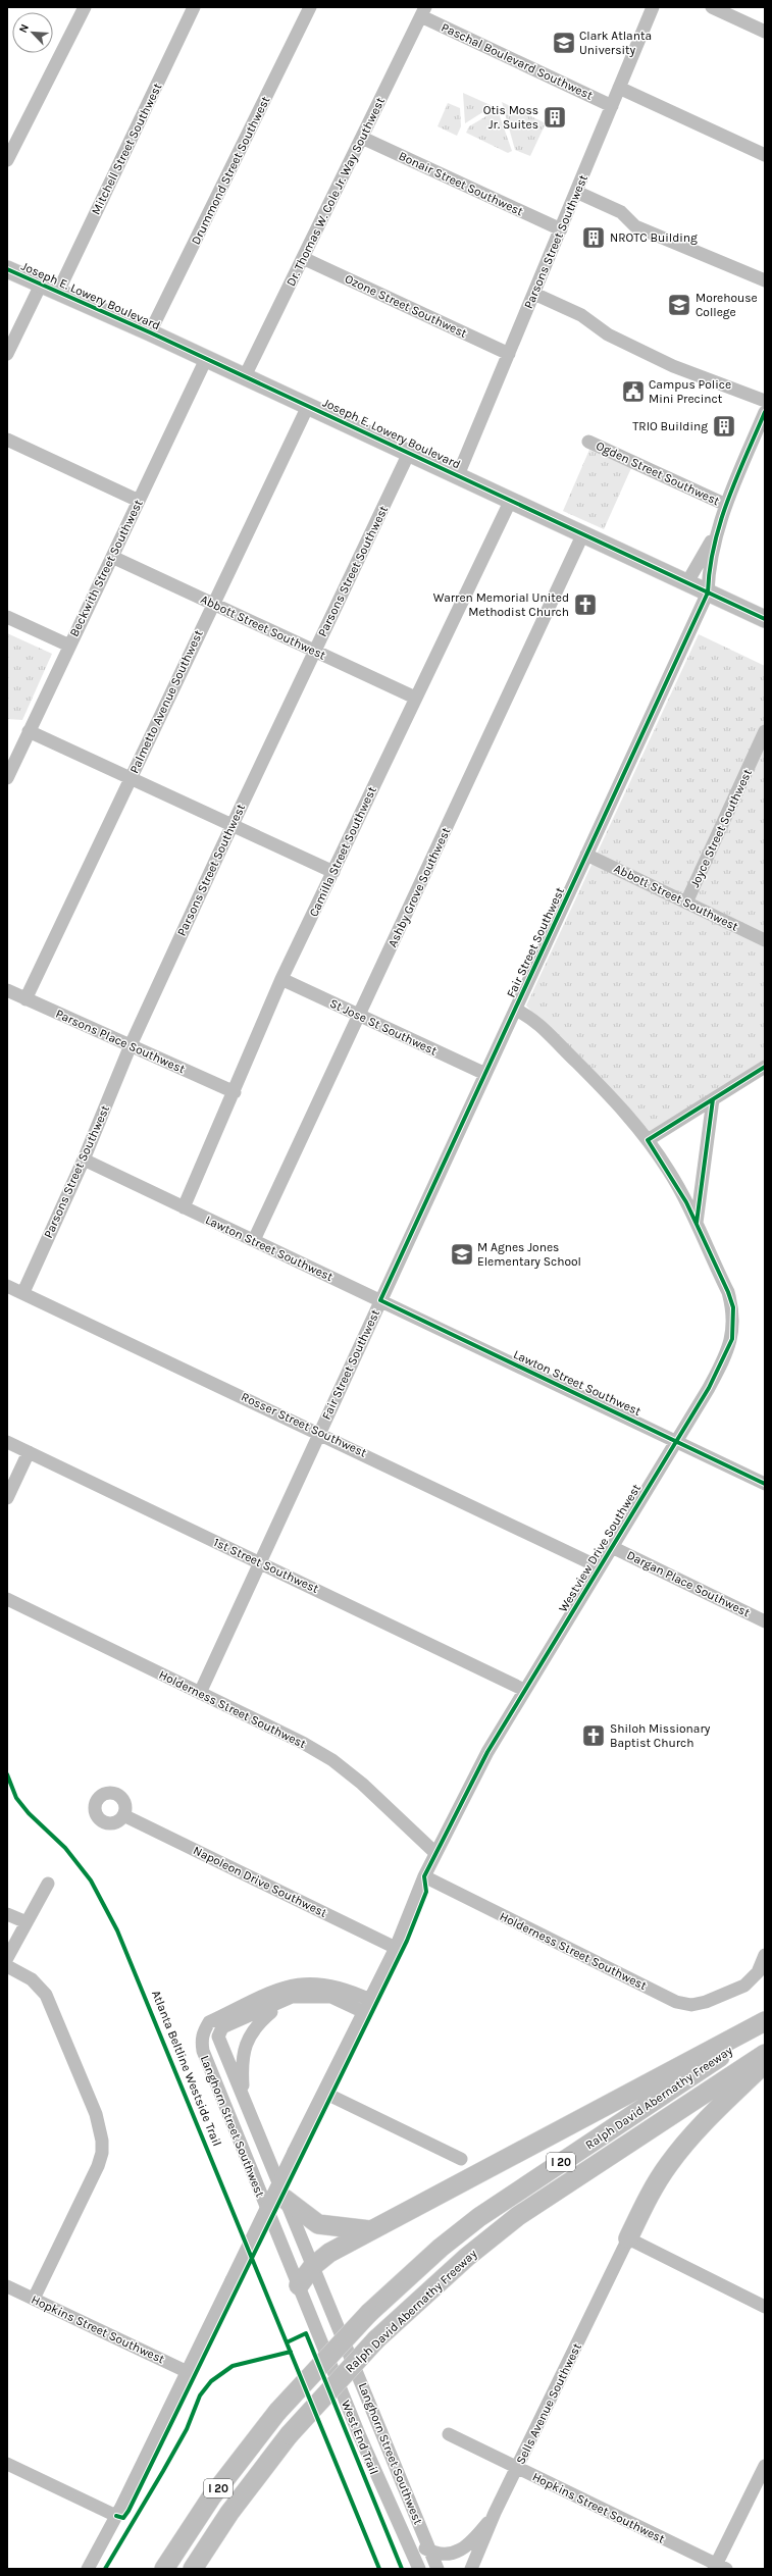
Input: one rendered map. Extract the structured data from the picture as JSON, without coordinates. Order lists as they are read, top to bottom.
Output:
{
  "streets": {
    "highway": ["Ralph David Abernathy Freeway", "I 20"],
    "main road": ["Joseph E. Lowery Boulevard"],
    "street": [
      "Paschal Boulevard Southwest",
      "Mitchell Street Southwest",
      "Drummond Street Southwest",
      "Bonair Street Southwest",
      "Dr. Thomas W. Cole Jr. Way Southwest",
      "Parsons Street Southwest",
      "Ozone Street Southwest",
      "Ogden Street Southwest",
      "Beckwith Street Southwest",
      "Abbott Street Southwest",
      "Palmetto Avenue Southwest",
      "Joyce Street Southwest",
      "Camilla Street Southwest",
      "Ashby Grove Southwest",
      "Fair Street Southwest",
      "St Jose St Southwest",
      "Parsons Place Southwest",
      "Lawton Street Southwest",
      "Rosser Street Southwest",
      "Westview Drive Southwest",
      "1st Street Southwest",
      "Dargan Place Southwest",
      "Holderness Street Southwest",
      "Napoleon Drive Southwest",
      "Langhorn Street Southwest",
      "Hopkins Street Southwest",
      "Sells Avenue Southwest"
    ],
    "cycle path": ["Atlanta Beltline Westside Trail", "West End Trail"]
  },
  "crossings": [
    ["Paschal Boulevard Southwest", "Dr. Thomas W. Cole Jr. Way Southwest"],
    ["Paschal Boulevard Southwest", "Parsons Street Southwest"],
    ["Mitchell Street Southwest", "Joseph E. Lowery Boulevard"],
    ["Drummond Street Southwest", "Joseph E. Lowery Boulevard"],
    ["Bonair Street Southwest", "Dr. Thomas W. Cole Jr. Way Southwest"],
    ["Bonair Street Southwest", "Parsons Street Southwest"],
    ["Dr. Thomas W. Cole Jr. Way Southwest", "Joseph E. Lowery Boulevard"],
    ["Dr. Thomas W. Cole Jr. Way Southwest", "Ozone Street Southwest"],
    ["Parsons Street Southwest", "Joseph E. Lowery Boulevard"],
    ["Parsons Street Southwest", "Ozone Street Southwest"],
    ["Parsons Street Southwest", "Abbott Street Southwest"],
    ["Parsons Street Southwest", "Parsons Place Southwest"],
    ["Parsons Street Southwest", "Lawton Street Southwest"],
    ["Parsons Street Southwest", "Rosser Street Southwest"],
    ["Joseph E. Lowery Boulevard", "Beckwith Street Southwest"],
    ["Joseph E. Lowery Boulevard", "Palmetto Avenue Southwest"],
    ["Joseph E. Lowery Boulevard", "Camilla Street Southwest"],
    ["Joseph E. Lowery Boulevard", "Ashby Grove Southwest"],
    ["Joseph E. Lowery Boulevard", "Fair Street Southwest"],
    ["Beckwith Street Southwest", "Abbott Street Southwest"],
    ["Abbott Street Southwest", "Palmetto Avenue Southwest"],
    ["Abbott Street Southwest", "Joyce Street Southwest"],
    ["Abbott Street Southwest", "Camilla Street Southwest"],
    ["Abbott Street Southwest", "Fair Street Southwest"],
    ["Palmetto Avenue Southwest", "Parsons Place Southwest"],
    ["Camilla Street Southwest", "St Jose St Southwest"],
    ["Camilla Street Southwest", "Parsons Place Southwest"],
    ["Camilla Street Southwest", "Lawton Street Southwest"],
    ["Ashby Grove Southwest", "St Jose St Southwest"],
    ["Ashby Grove Southwest", "Lawton Street Southwest"],
    ["Fair Street Southwest", "St Jose St Southwest"],
    ["Fair Street Southwest", "Lawton Street Southwest"],
    ["Fair Street Southwest", "Rosser Street Southwest"],
    ["Fair Street Southwest", "Westview Drive Southwest"],
    ["Fair Street Southwest", "1st Street Southwest"],
    ["Fair Street Southwest", "Holderness Street Southwest"],
    ["Lawton Street Southwest", "Westview Drive Southwest"],
    ["Rosser Street Southwest", "Westview Drive Southwest"],
    ["Westview Drive Southwest", "1st Street Southwest"],
    ["Westview Drive Southwest", "Dargan Place Southwest"],
    ["Westview Drive Southwest", "Holderness Street Southwest"],
    ["Westview Drive Southwest", "Napoleon Drive Southwest"],
    ["Westview Drive Southwest", "Hopkins Street Southwest"],
    ["Hopkins Street Southwest", "Sells Avenue Southwest"]
  ],
  "places": {
    "school or university": ["Clark Atlanta University", "Morehouse College", "M Agnes Jones Elementary School"],
    "building": ["Otis Moss Jr. Suites", "NROTC Building", "TRIO Building"],
    "public building": ["Campus Police Mini Precinct"],
    "church": ["Warren Memorial United Methodist Church", "Shiloh Missionary Baptist Church"]
  },
  "north": "top left"
}
